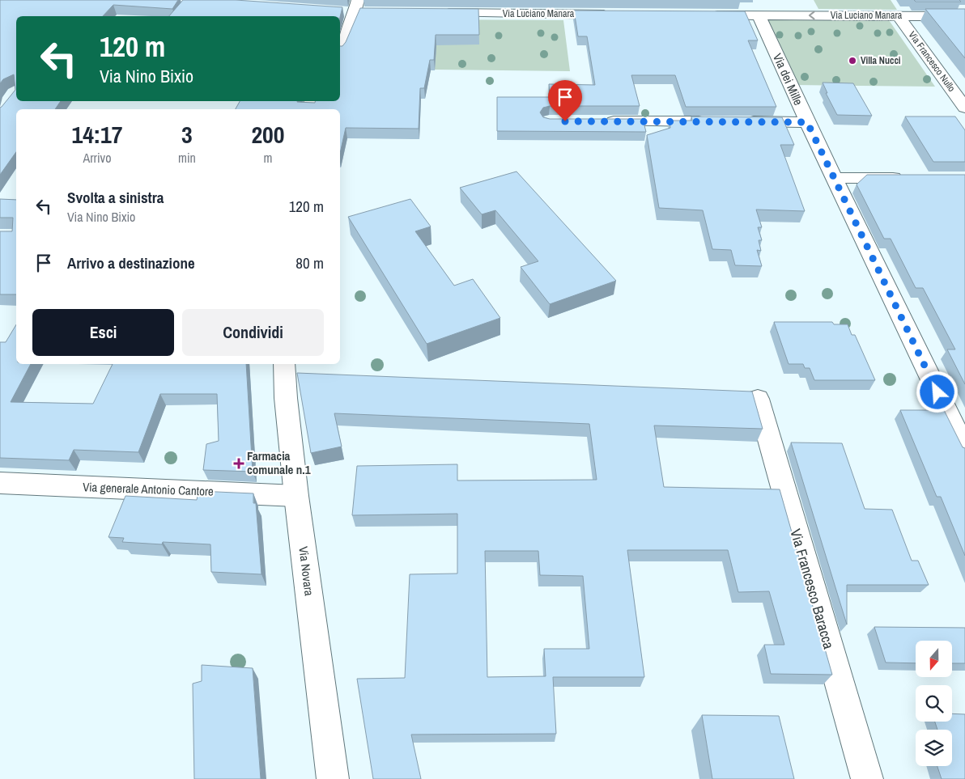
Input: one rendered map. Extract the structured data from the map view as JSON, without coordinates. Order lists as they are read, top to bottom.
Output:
{
  "streets": {
    "street": [
      "Via Luciano Manara",
      "Via Francesco Nullo",
      "Via dei Mille",
      "Via generale Antonio Cantore",
      "Via Novara",
      "Via Francesco Baracca"
    ]
  },
  "crossings": [
    ["Via Luciano Manara", "Via Francesco Nullo"],
    ["Via Luciano Manara", "Via dei Mille"],
    ["Via generale Antonio Cantore", "Via Novara"]
  ],
  "places": {
    "other": ["Villa Nucci"],
    "health": ["Farmacia comunale n.1"]
  },
  "north": "bottom",
  "page": {
    "turn": ["120 m", "Via Nino Bixio"],
    "eta": [
      "14:17",
      "Arrivo",
      "3",
      "min",
      "200",
      "m"
    ],
    "list": [
      {
        "name": "Svolta a sinistra",
        "note": "Via Nino Bixio",
        "value": "120 m"
      },
      {
        "name": "Arrivo a destinazione",
        "value": "80 m"
      }
    ],
    "buttons": ["Esci", "Condividi"]
  }
}
